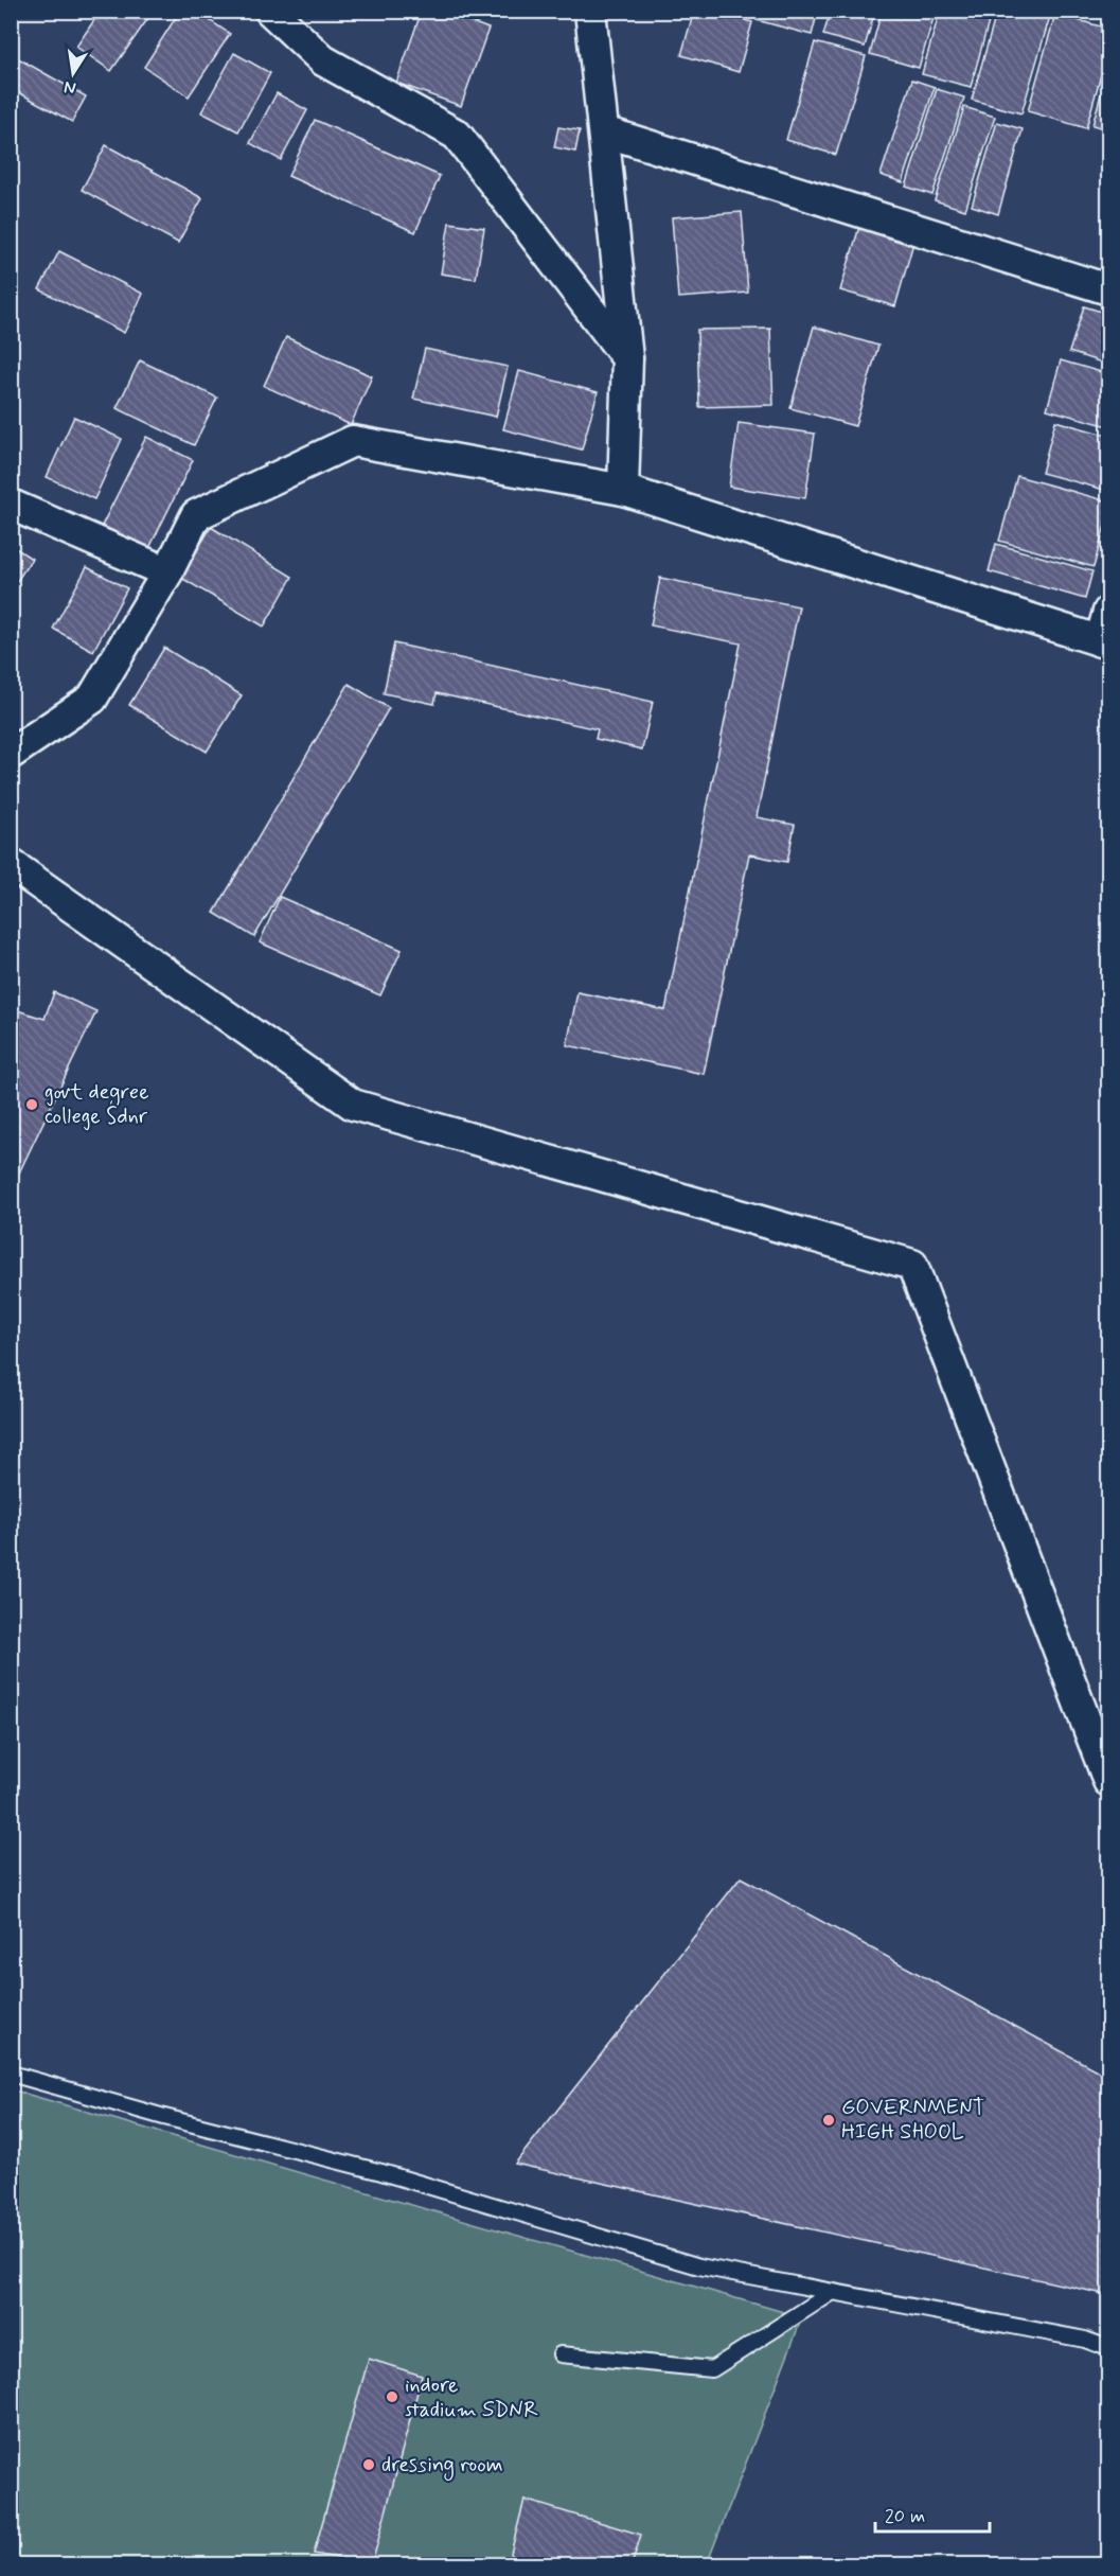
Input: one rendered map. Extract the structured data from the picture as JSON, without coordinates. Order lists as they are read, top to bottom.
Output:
{
  "places": [
    "govt degree college Sdnr",
    "GOVERNMENT HIGH SHOOL",
    "indore stadium SDNR",
    "dressing room"
  ],
  "scale_bar": "20 m",
  "north": "bottom"
}
